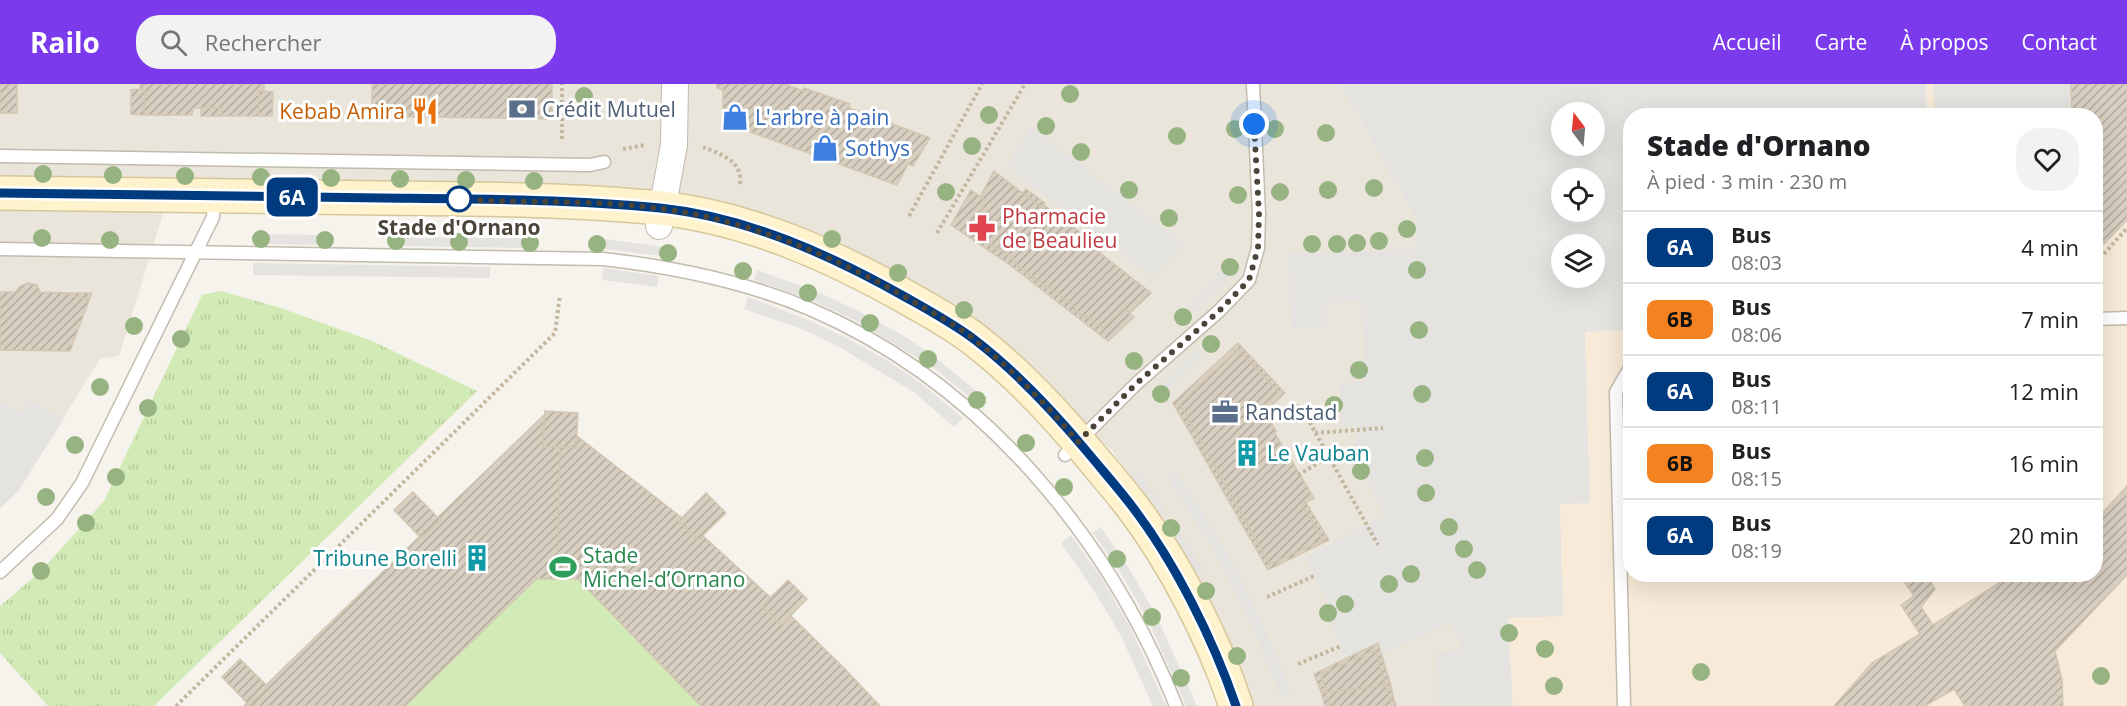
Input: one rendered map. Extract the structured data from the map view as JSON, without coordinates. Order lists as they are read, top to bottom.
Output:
{
  "places": {
    "bank": ["Crédit Mutuel"],
    "restaurant": ["Kebab Amira"],
    "shop": ["L'arbre à pain", "Sothys"],
    "other": ["Stade d'Ornano"],
    "pharmacy": ["Pharmacie de Beaulieu"],
    "office": ["Randstad"],
    "building": ["Le Vauban", "Tribune Borelli"],
    "sports": ["Stade Michel-d’Ornano"]
  },
  "lines": ["bus line 6A"],
  "north": "top",
  "page": {
    "header": "Railo",
    "search": "Rechercher",
    "nav": [
      "Accueil",
      "Carte",
      "À propos",
      "Contact"
    ],
    "on_map": "6A",
    "heading": ["Stade d'Ornano", "À pied · 3 min · 230 m"],
    "list": [
      {
        "mark": "6A",
        "name": "Bus",
        "note": "08:03",
        "value": "4 min"
      },
      {
        "mark": "6B",
        "name": "Bus",
        "note": "08:06",
        "value": "7 min"
      },
      {
        "mark": "6A",
        "name": "Bus",
        "note": "08:11",
        "value": "12 min"
      },
      {
        "mark": "6B",
        "name": "Bus",
        "note": "08:15",
        "value": "16 min"
      },
      {
        "mark": "6A",
        "name": "Bus",
        "note": "08:19",
        "value": "20 min"
      }
    ]
  }
}
